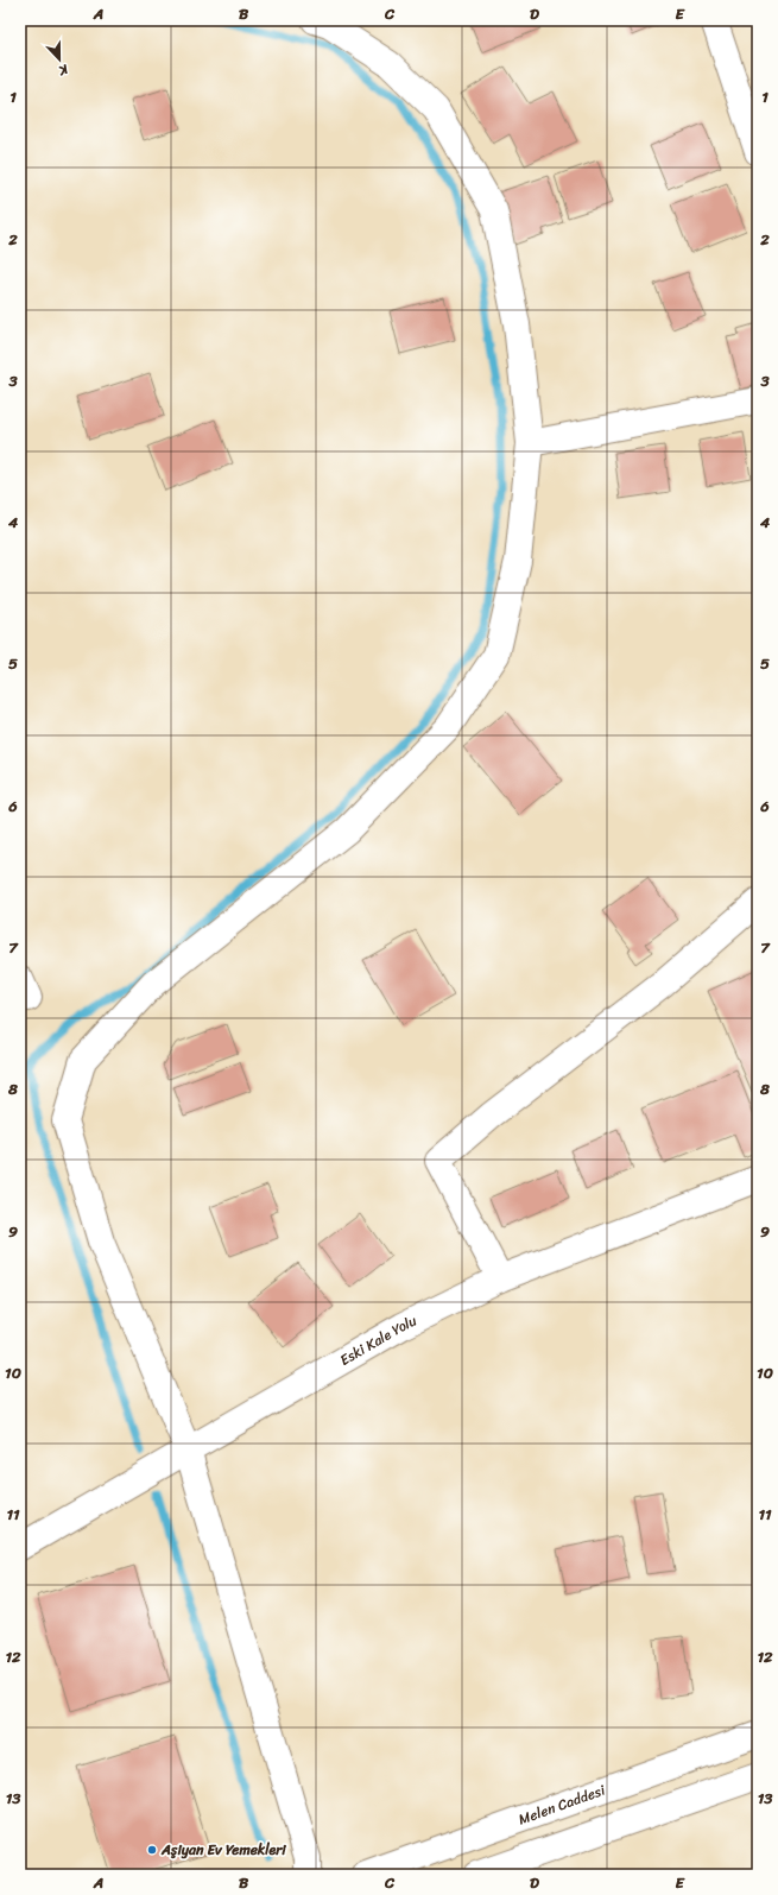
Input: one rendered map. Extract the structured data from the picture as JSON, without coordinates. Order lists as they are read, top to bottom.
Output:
{
  "streets": {
    "street": ["Eski Kale Yolu", "Melen Caddesi"]
  },
  "places": ["Aşiyan Ev Yemekleri"],
  "north": "bottom",
  "grid": {
    "columns": [
      "A",
      "B",
      "C",
      "D",
      "E"
    ],
    "rows": [
      "1",
      "2",
      "3",
      "4",
      "5",
      "6",
      "7",
      "8",
      "9",
      "10",
      "11",
      "12",
      "13"
    ]
  }
}
